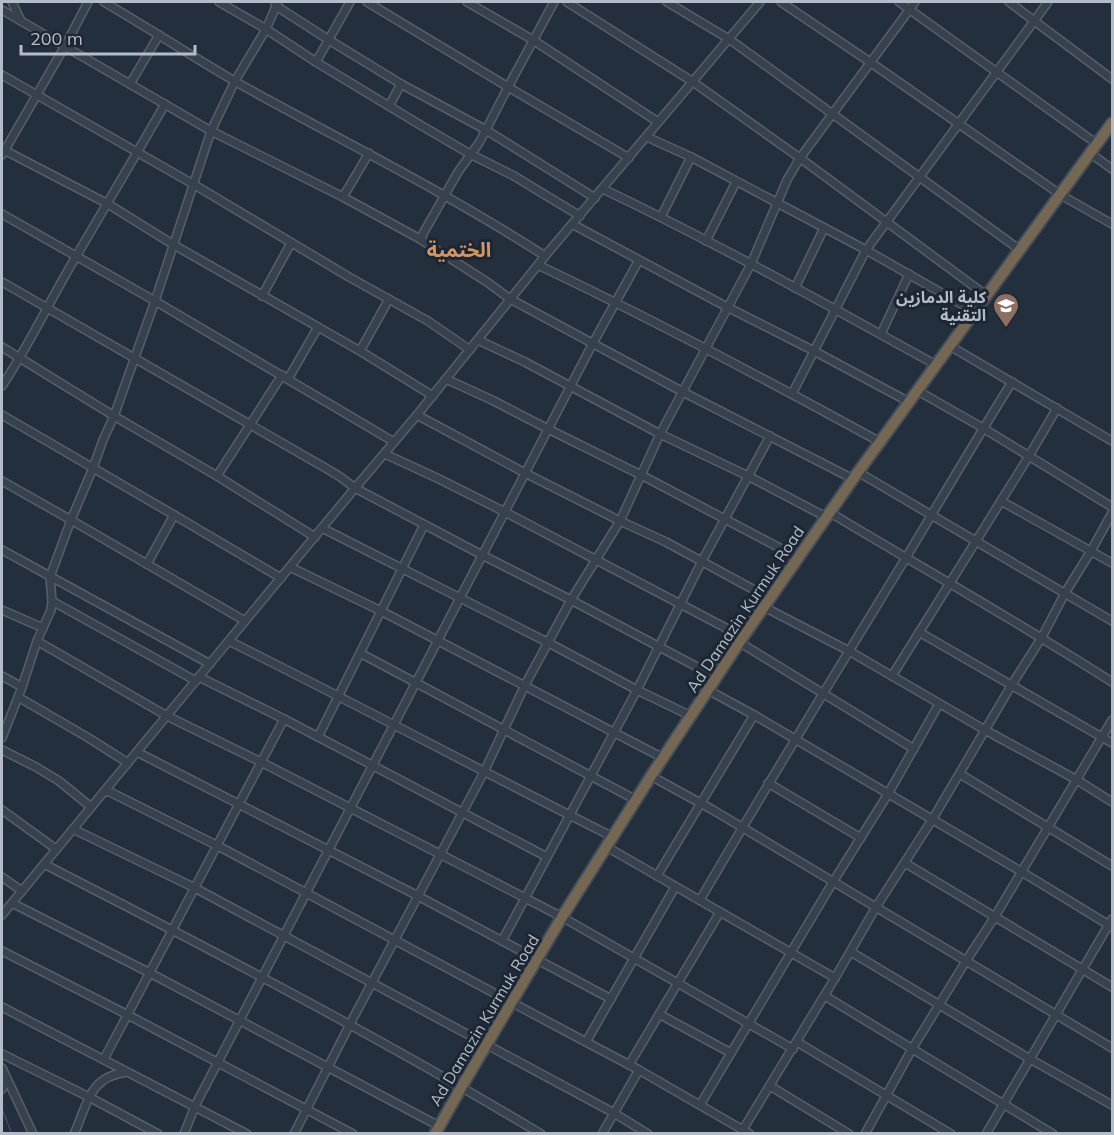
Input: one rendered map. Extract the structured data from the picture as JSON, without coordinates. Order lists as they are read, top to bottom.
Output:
{
  "streets": {
    "highway": ["Ad Damazin Kurmuk Road"]
  },
  "districts": ["الختمية"],
  "places": {
    "school or university": ["كلية الدمازين التقنية"]
  },
  "scale_bar": "200 m"
}
